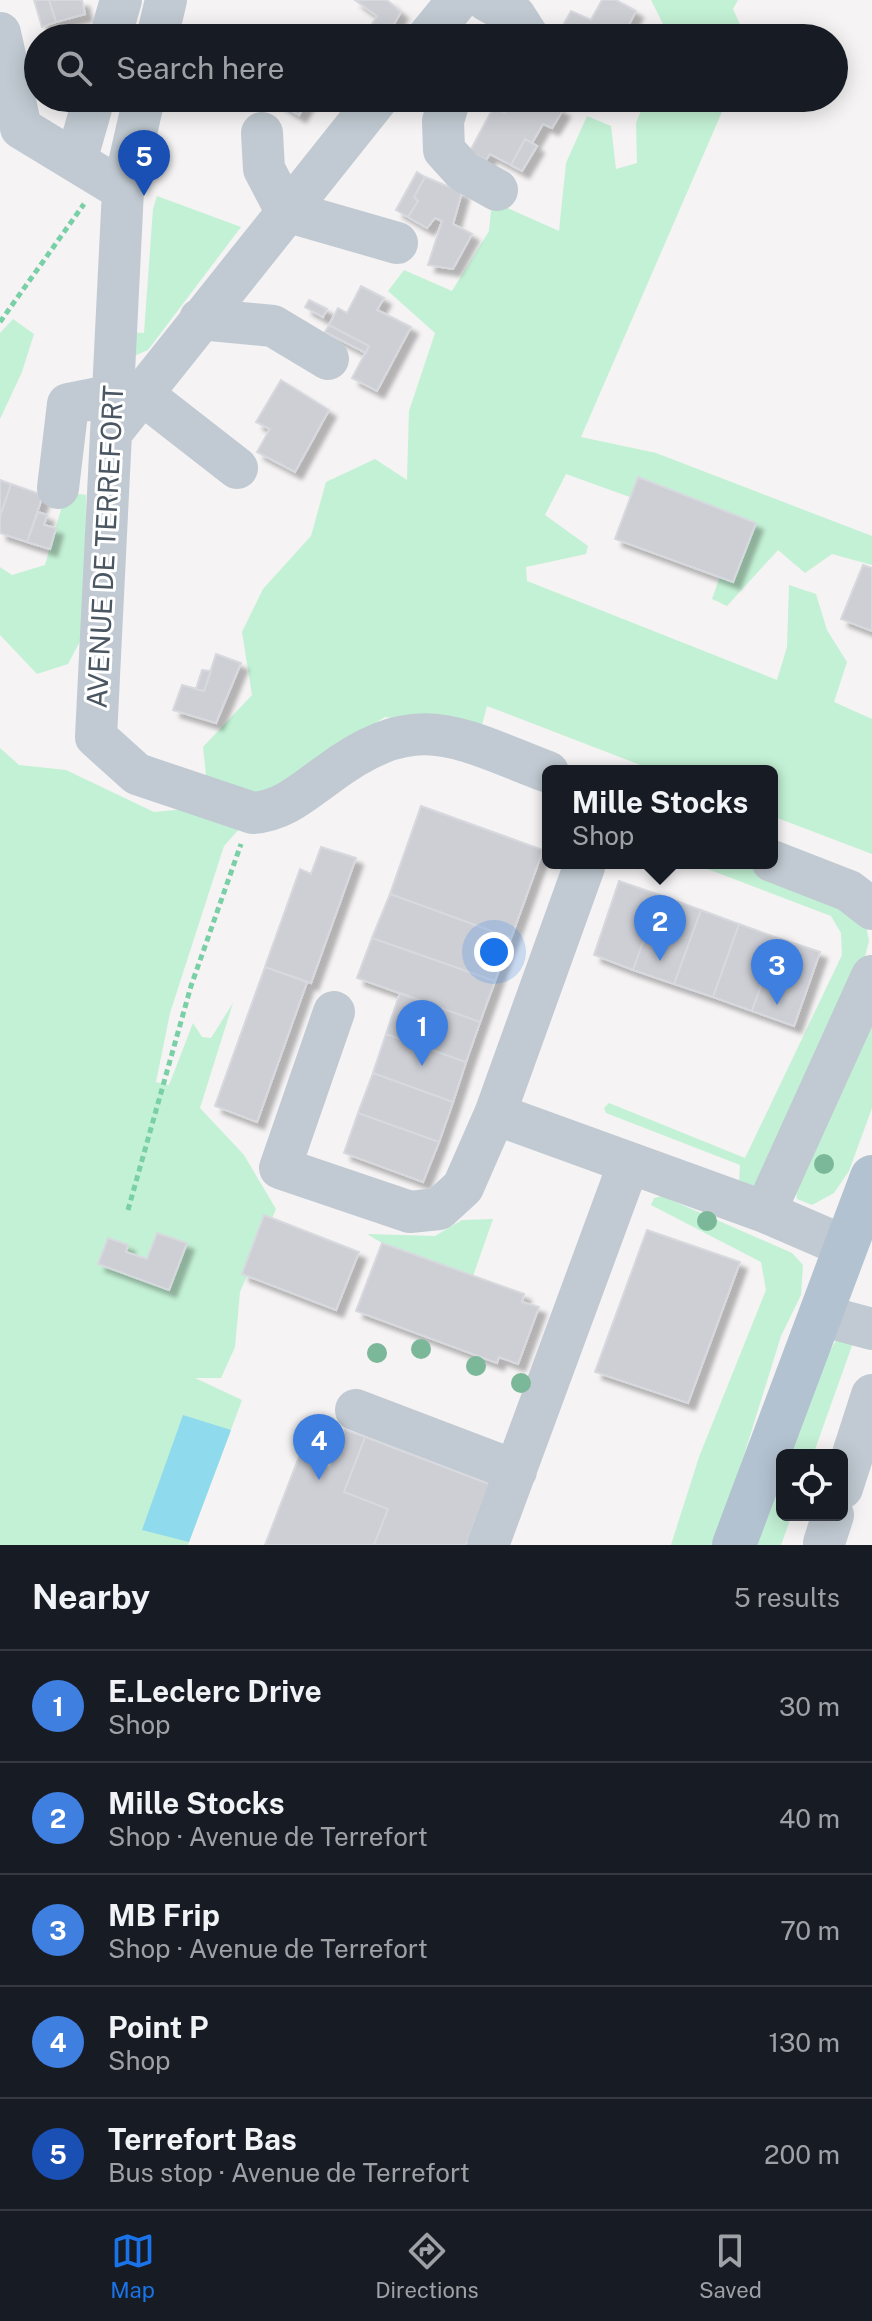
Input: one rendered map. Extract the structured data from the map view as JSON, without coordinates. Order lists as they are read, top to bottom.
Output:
{
  "streets": {
    "street": ["AVENUE DE TERREFORT"]
  },
  "page": {
    "search": "Search here",
    "pins": [
      "5",
      "2",
      "3",
      "1",
      "4"
    ],
    "popup": ["Mille Stocks", "Shop"],
    "heading": ["Nearby", "5 results"],
    "list": [
      {
        "mark": "1",
        "name": "E.Leclerc Drive",
        "note": "Shop",
        "value": "30 m"
      },
      {
        "mark": "2",
        "name": "Mille Stocks",
        "note": "Shop · Avenue de Terrefort",
        "value": "40 m"
      },
      {
        "mark": "3",
        "name": "MB Frip",
        "note": "Shop · Avenue de Terrefort",
        "value": "70 m"
      },
      {
        "mark": "4",
        "name": "Point P",
        "note": "Shop",
        "value": "130 m"
      },
      {
        "mark": "5",
        "name": "Terrefort Bas",
        "note": "Bus stop · Avenue de Terrefort",
        "value": "200 m"
      }
    ],
    "nav": ["Map", "Directions", "Saved"]
  }
}
